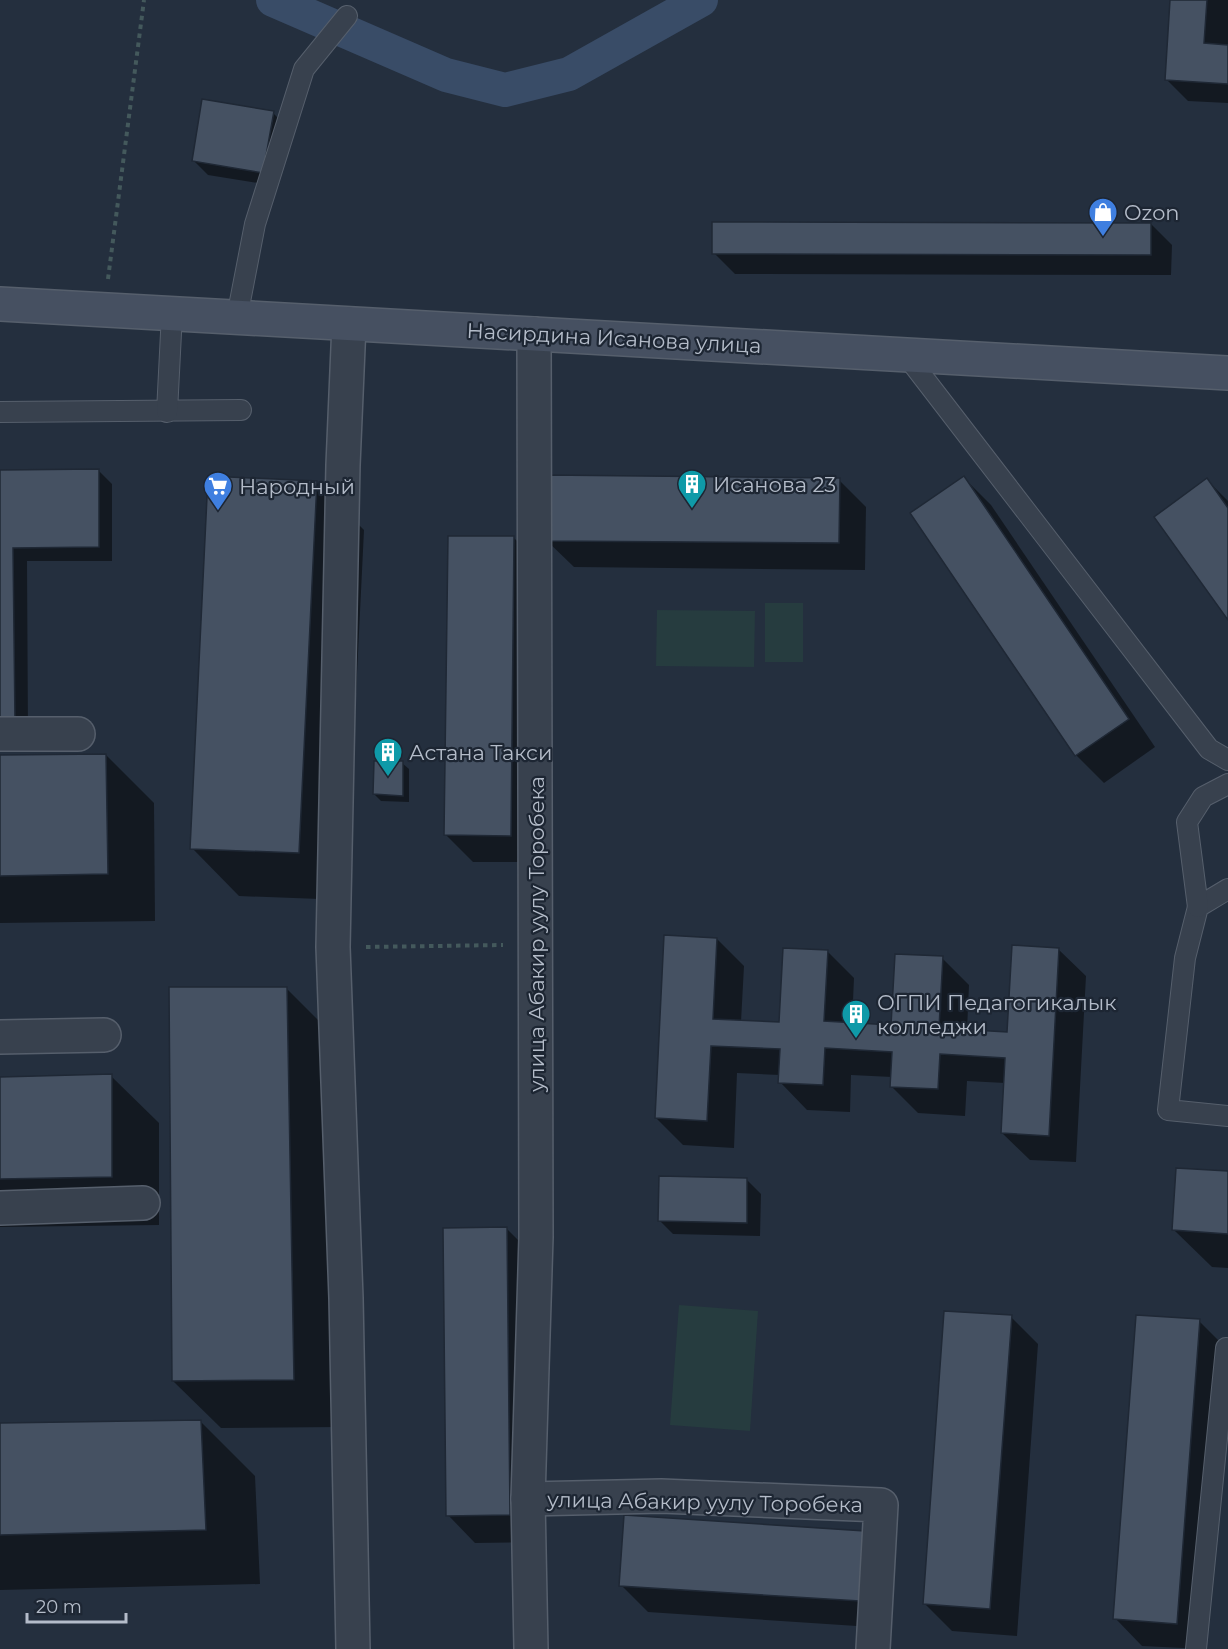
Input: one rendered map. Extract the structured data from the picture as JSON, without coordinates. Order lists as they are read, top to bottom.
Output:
{
  "streets": {
    "main road": ["Насирдина Исанова улица"],
    "street": ["улица Абакир уулу Торобека"]
  },
  "crossings": [
    ["Насирдина Исанова улица", "улица Абакир уулу Торобека"]
  ],
  "places": {
    "shop": ["Ozon"],
    "building": ["Исанова 23", "Астана Такси", "ОГПИ Педагогикалык колледжи"],
    "supermarket": ["Народный"]
  },
  "scale_bar": "20 m"
}
